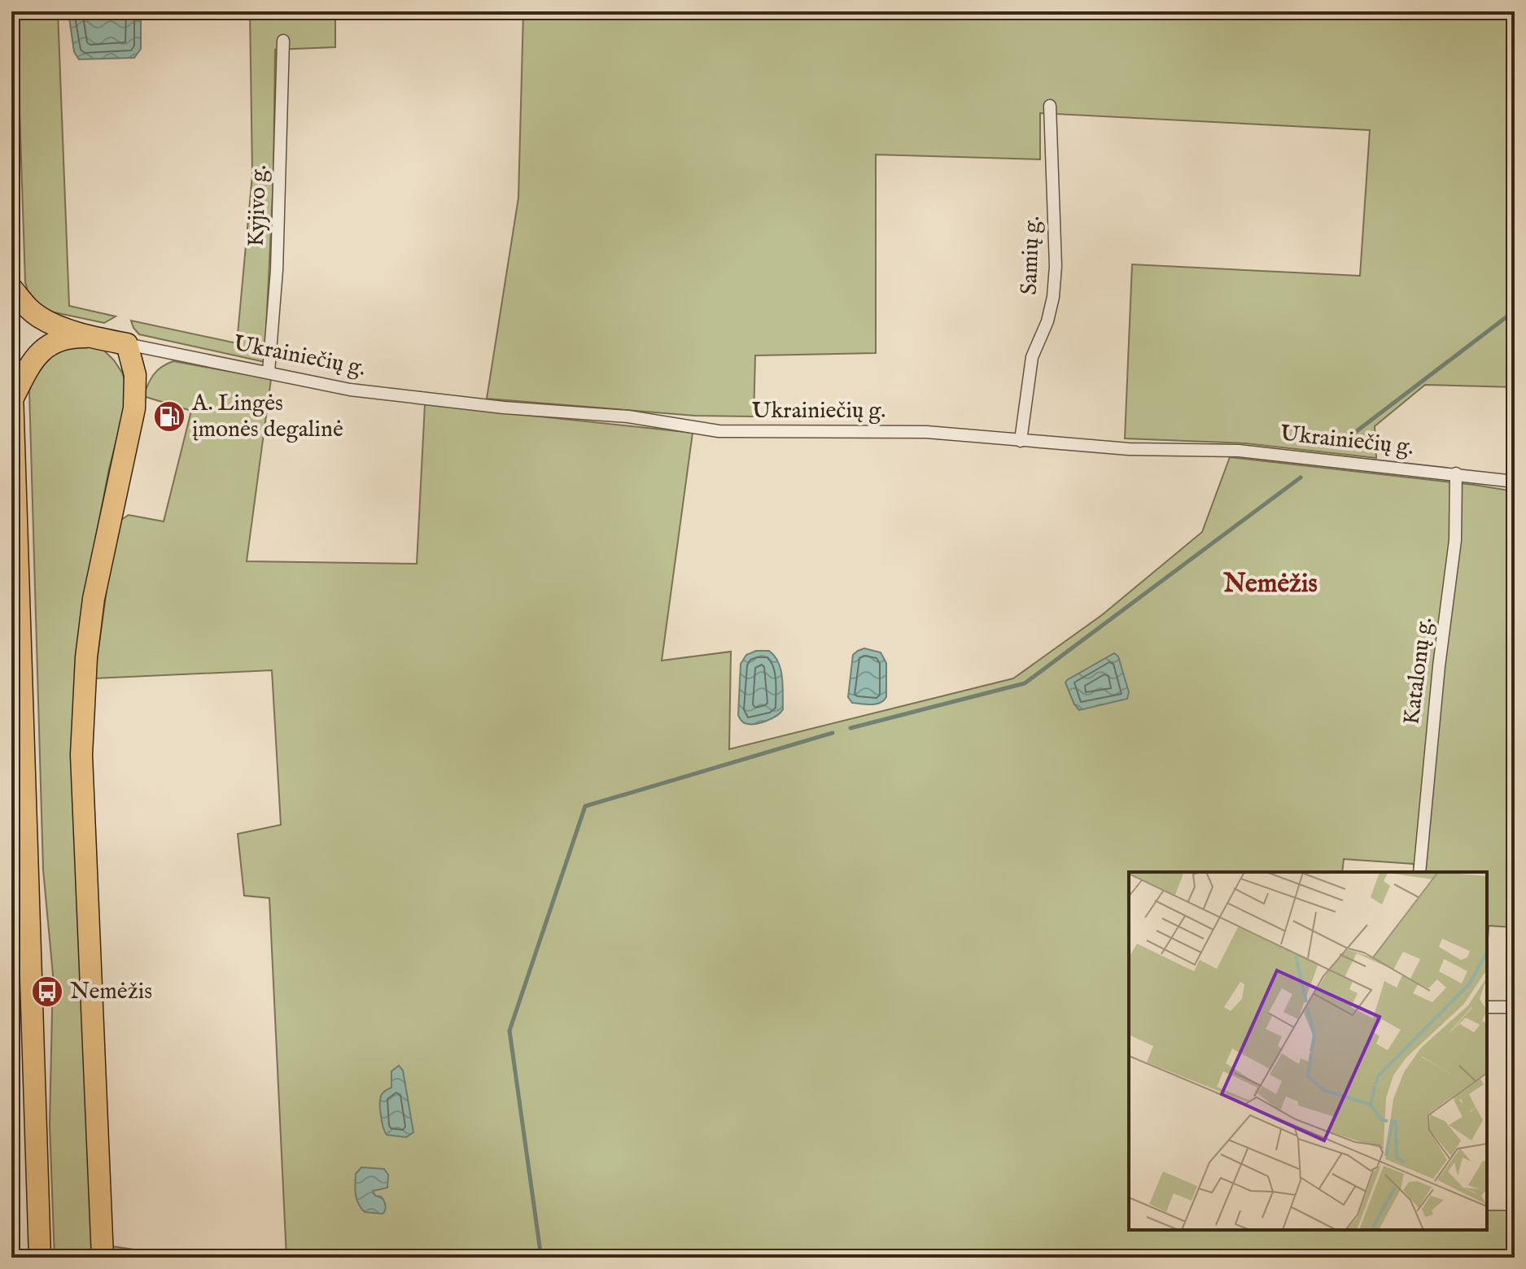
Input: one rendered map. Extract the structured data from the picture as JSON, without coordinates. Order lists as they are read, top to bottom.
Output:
{
  "streets": {
    "street": [
      "Kyjivo g.",
      "Samių g.",
      "Ukrainiečių g.",
      "Katalonų g."
    ]
  },
  "crossings": [
    ["Kyjivo g.", "Ukrainiečių g."],
    ["Samių g.", "Ukrainiečių g."],
    ["Ukrainiečių g.", "Katalonų g."]
  ],
  "districts": ["Nemėžis"],
  "places": {
    "fuel station": ["A. Lingės įmonės degalinė"],
    "bus stop": ["Nemėžis"]
  }
}
